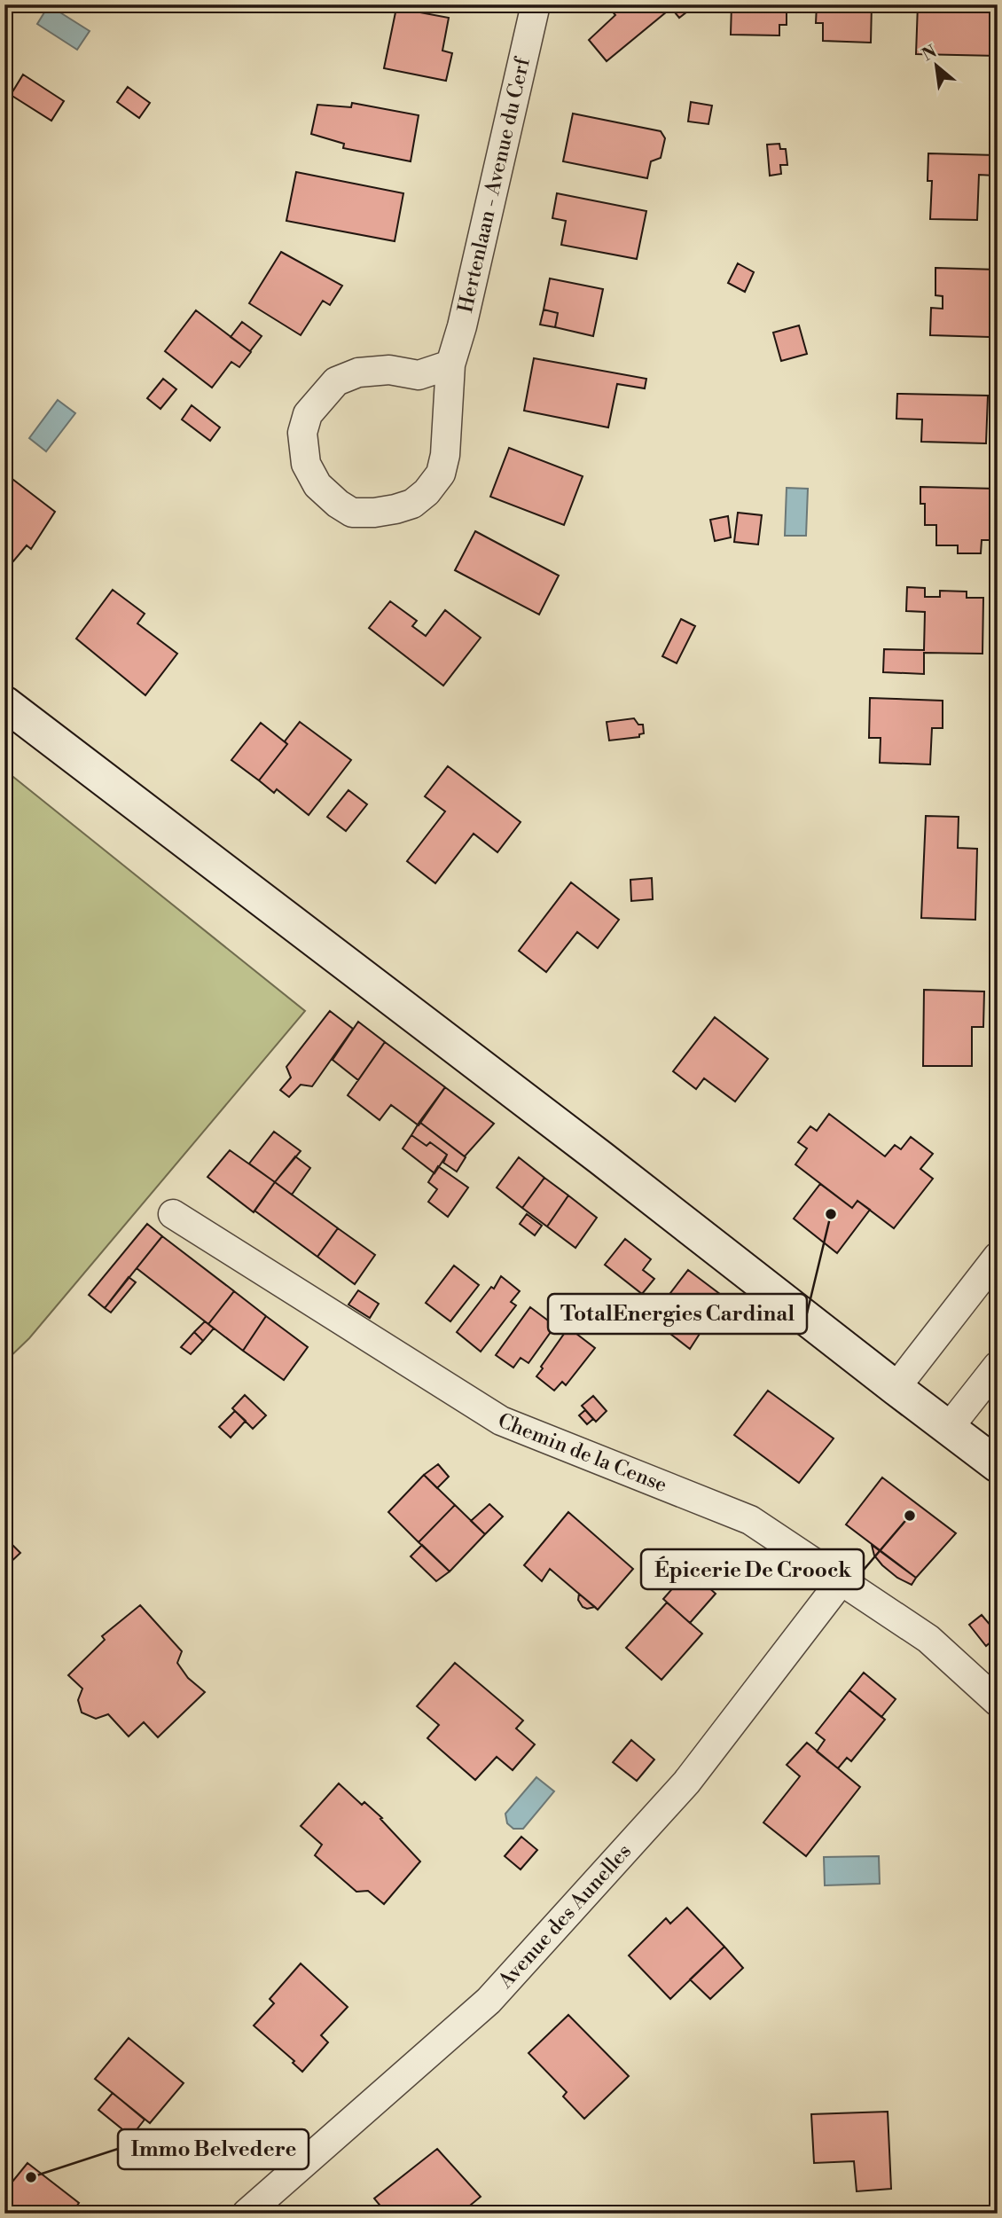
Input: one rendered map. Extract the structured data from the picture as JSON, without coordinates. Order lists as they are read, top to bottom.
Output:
{
  "streets": {
    "street": ["Hertenlaan - Avenue du Cerf", "Chemin de la Cense", "Avenue des Aunelles"]
  },
  "crossings": [
    ["Chemin de la Cense", "Avenue des Aunelles"]
  ],
  "places": ["TotalEnergies Cardinal", "Épicerie De Croock", "Immo Belvedere"],
  "north": "top left"
}
